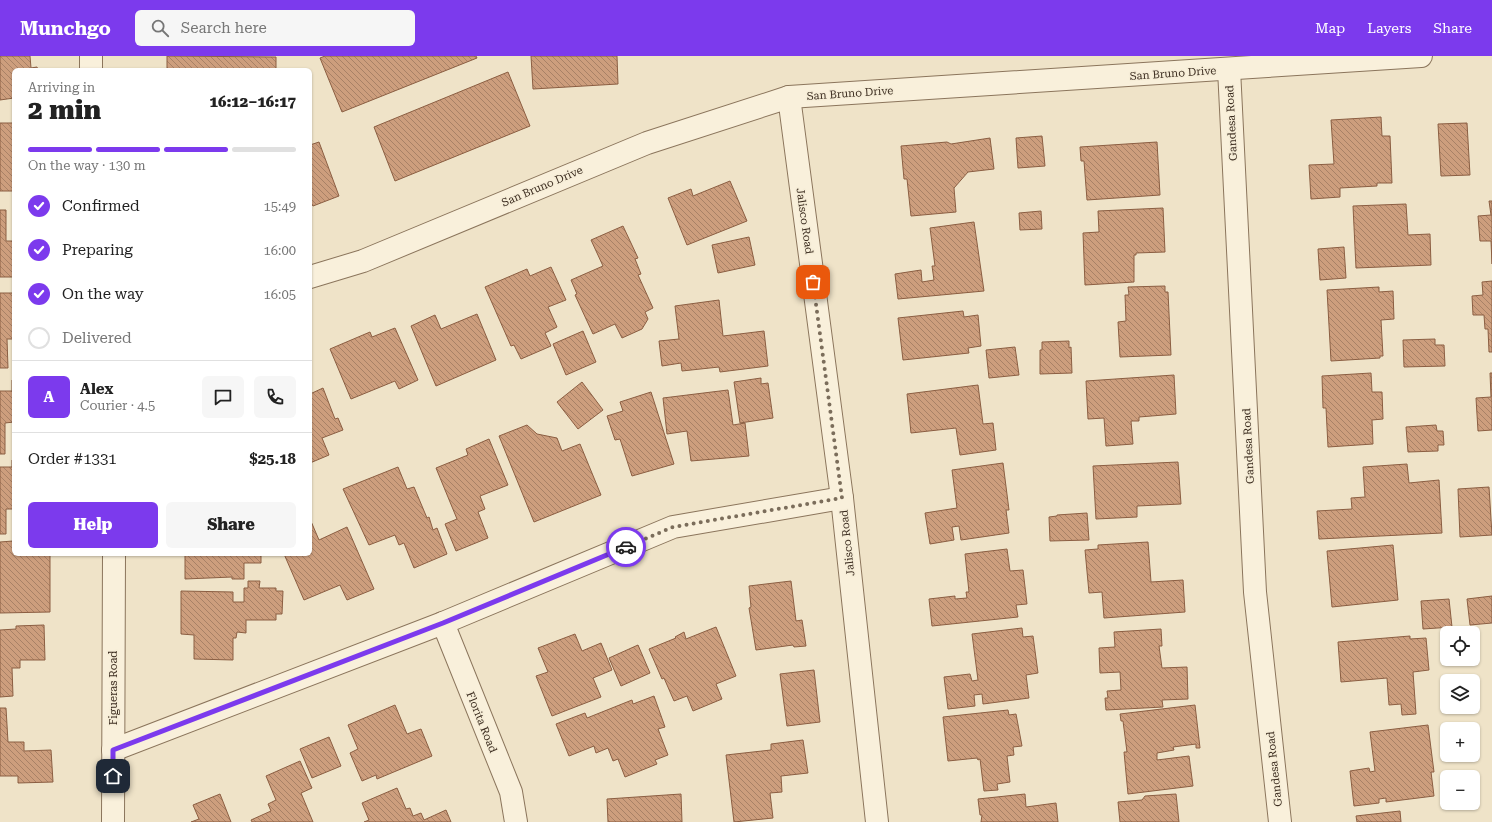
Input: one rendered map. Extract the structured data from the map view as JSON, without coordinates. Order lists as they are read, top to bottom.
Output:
{
  "streets": {
    "street": [
      "San Bruno Drive",
      "Gandesa Road",
      "Jalisco Road",
      "Figueras Road",
      "Florita Road"
    ]
  },
  "crossings": [
    ["San Bruno Drive", "Gandesa Road"],
    ["San Bruno Drive", "Jalisco Road"]
  ],
  "page": {
    "header": "Munchgo",
    "search": "Search here",
    "nav": ["Map", "Layers", "Share"],
    "heading": ["2 min", "Arriving in", "16:12–16:17"],
    "panel": [
      "Alex",
      "Courier · 4.5",
      "Order #1331",
      "$25.18"
    ],
    "bar": "On the way · 130 m",
    "list": [
      ["Confirmed", "15:49"],
      ["Preparing", "16:00"],
      ["On the way", "16:05"],
      "Delivered"
    ],
    "round": "A",
    "buttons": ["Help", "Share"],
    "map_buttons": ["+", "−"]
  }
}
